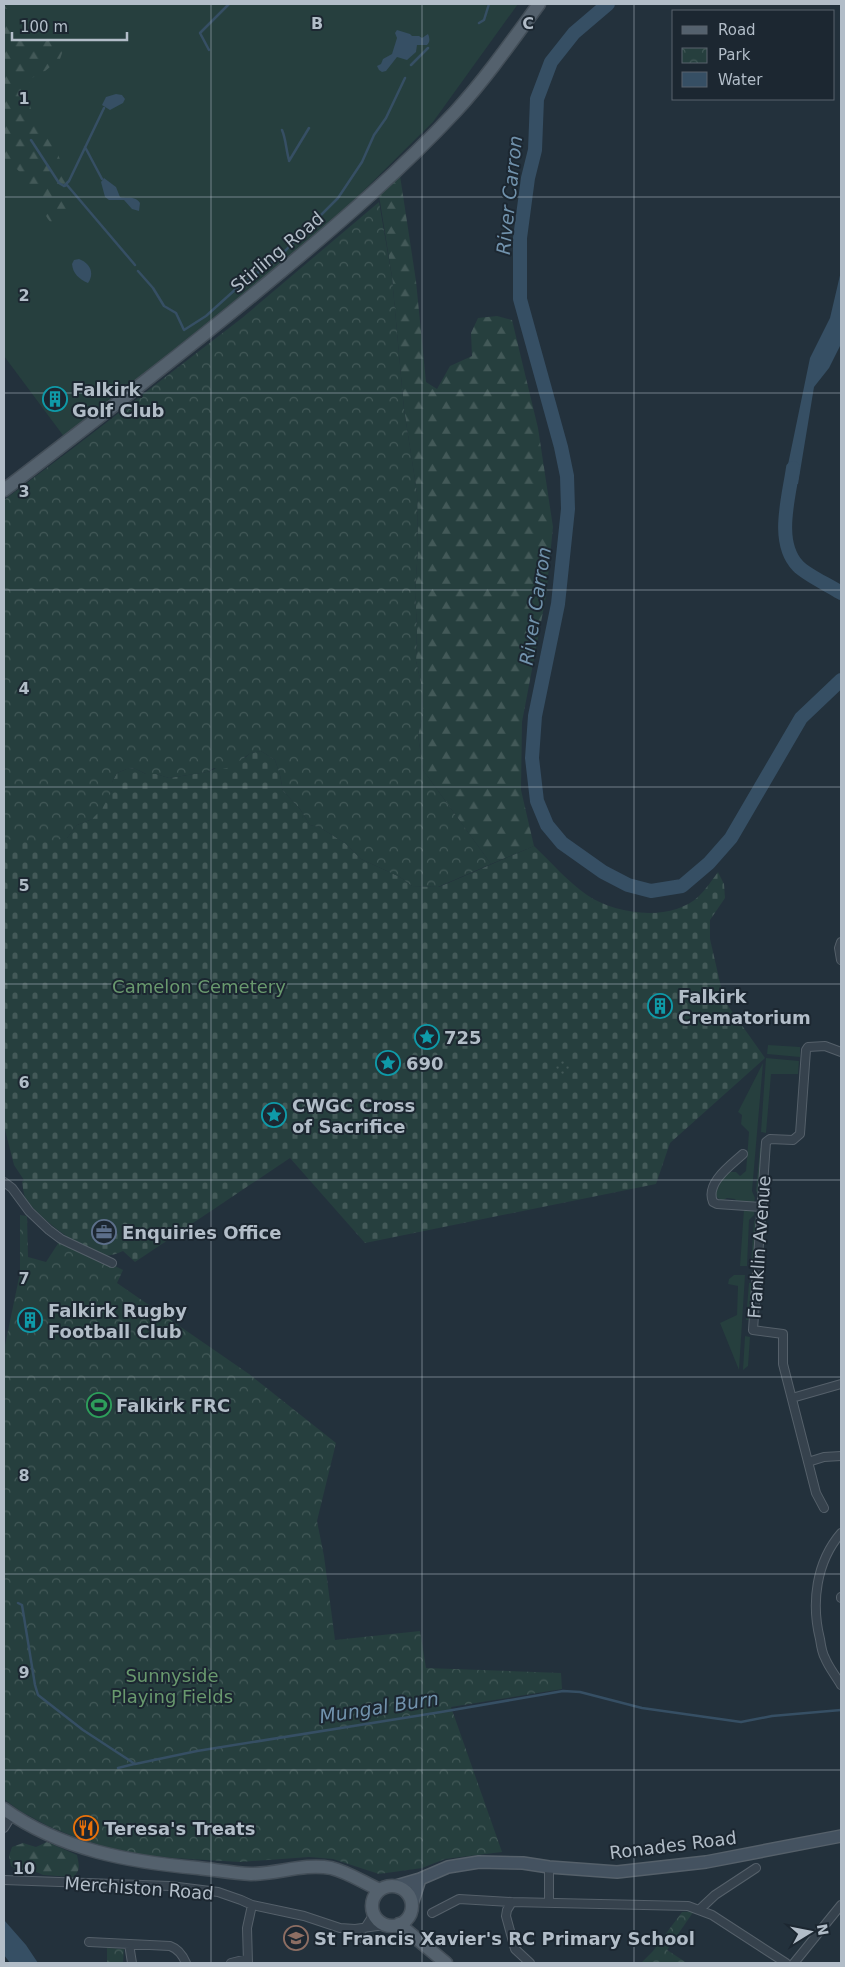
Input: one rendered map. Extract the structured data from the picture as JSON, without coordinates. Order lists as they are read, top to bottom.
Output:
{
  "streets": {
    "main road": ["Stirling Road", "Ronades Road"],
    "street": ["Franklin Avenue", "Merchiston Road"]
  },
  "crossings": [
    ["Ronades Road", "Merchiston Road"]
  ],
  "water": ["River Carron", "Mungal Burn"],
  "parks": ["Camelon Cemetery", "Sunnyside Playing Fields"],
  "places": {
    "building": ["Falkirk Golf Club", "Falkirk Crematorium", "Falkirk Rugby Football Club"],
    "place": ["725", "690", "CWGC Cross of Sacrifice"],
    "office": ["Enquiries Office"],
    "sports": ["Falkirk FRC"],
    "restaurant": ["Teresa's Treats"],
    "school or university": ["St Francis Xavier's RC Primary School"]
  },
  "legend": ["Road", "Park", "Water"],
  "scale_bar": "100 m",
  "north": "right",
  "grid": {
    "columns": ["B", "C"],
    "rows": [
      "1",
      "2",
      "3",
      "4",
      "5",
      "6",
      "7",
      "8",
      "9",
      "10"
    ]
  }
}
